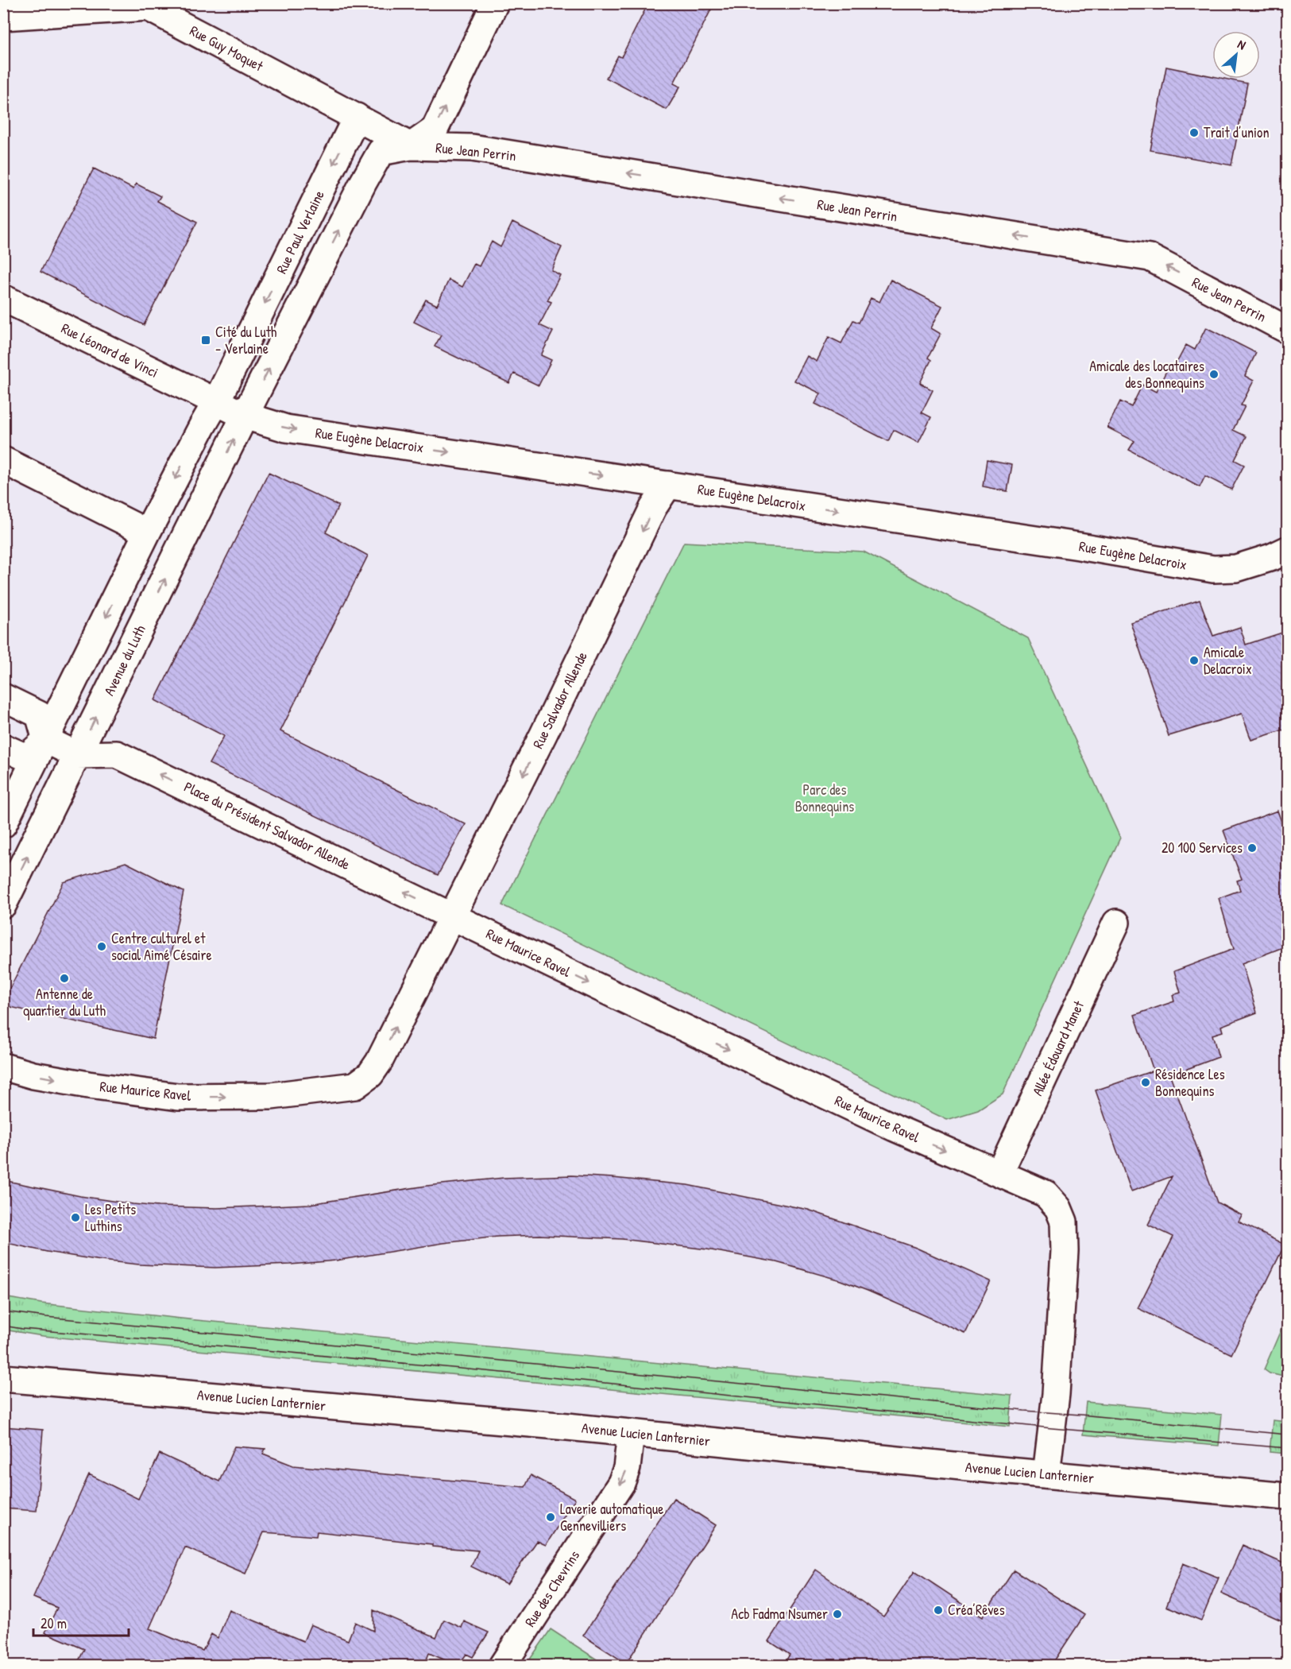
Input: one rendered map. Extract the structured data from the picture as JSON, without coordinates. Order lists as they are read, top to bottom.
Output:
{
  "streets": {
    "street": [
      "Rue Guy Moquet",
      "Rue Jean Perrin",
      "Rue Paul Verlaine",
      "Rue Léonard de Vinci",
      "Rue Eugène Delacroix",
      "Avenue du Luth",
      "Rue Salvador Allende",
      "Place du Président Salvador Allende",
      "Rue Maurice Ravel",
      "Allée Édouard Manet",
      "Avenue Lucien Lanternier",
      "Rue des Chevrins"
    ]
  },
  "crossings": [
    ["Rue Guy Moquet", "Rue Paul Verlaine"],
    ["Rue Paul Verlaine", "Rue Léonard de Vinci"],
    ["Rue Paul Verlaine", "Rue Eugène Delacroix"],
    ["Rue Léonard de Vinci", "Rue Eugène Delacroix"],
    ["Rue Eugène Delacroix", "Avenue du Luth"],
    ["Rue Eugène Delacroix", "Rue Salvador Allende"],
    ["Avenue du Luth", "Place du Président Salvador Allende"],
    ["Rue Salvador Allende", "Place du Président Salvador Allende"],
    ["Rue Salvador Allende", "Rue Maurice Ravel"],
    ["Place du Président Salvador Allende", "Rue Maurice Ravel"],
    ["Rue Maurice Ravel", "Allée Édouard Manet"],
    ["Rue Maurice Ravel", "Avenue Lucien Lanternier"],
    ["Avenue Lucien Lanternier", "Rue des Chevrins"]
  ],
  "one_way": [
    "Rue Jean Perrin",
    "Rue Eugène Delacroix",
    "Place du Président Salvador Allende",
    "Rue Maurice Ravel",
    "Rue des Chevrins"
  ],
  "parks": ["Parc des Bonnequins"],
  "places": {
    "other": [
      "Trait d’union",
      "Amicale des locataires des Bonnequins",
      "Amicale Delacroix",
      "20 100 Services",
      "Centre culturel et social Aimé Césaire",
      "Antenne de quartier du Luth",
      "Résidence Les Bonnequins",
      "Les Petits Luthins",
      "Laverie automatique Gennevilliers",
      "Créa’Rêves",
      "Acb Fadma Nsumer"
    ],
    "transit": ["Cité du Luth - Verlaine"]
  },
  "scale_bar": "20 m",
  "north": "top right"
}
